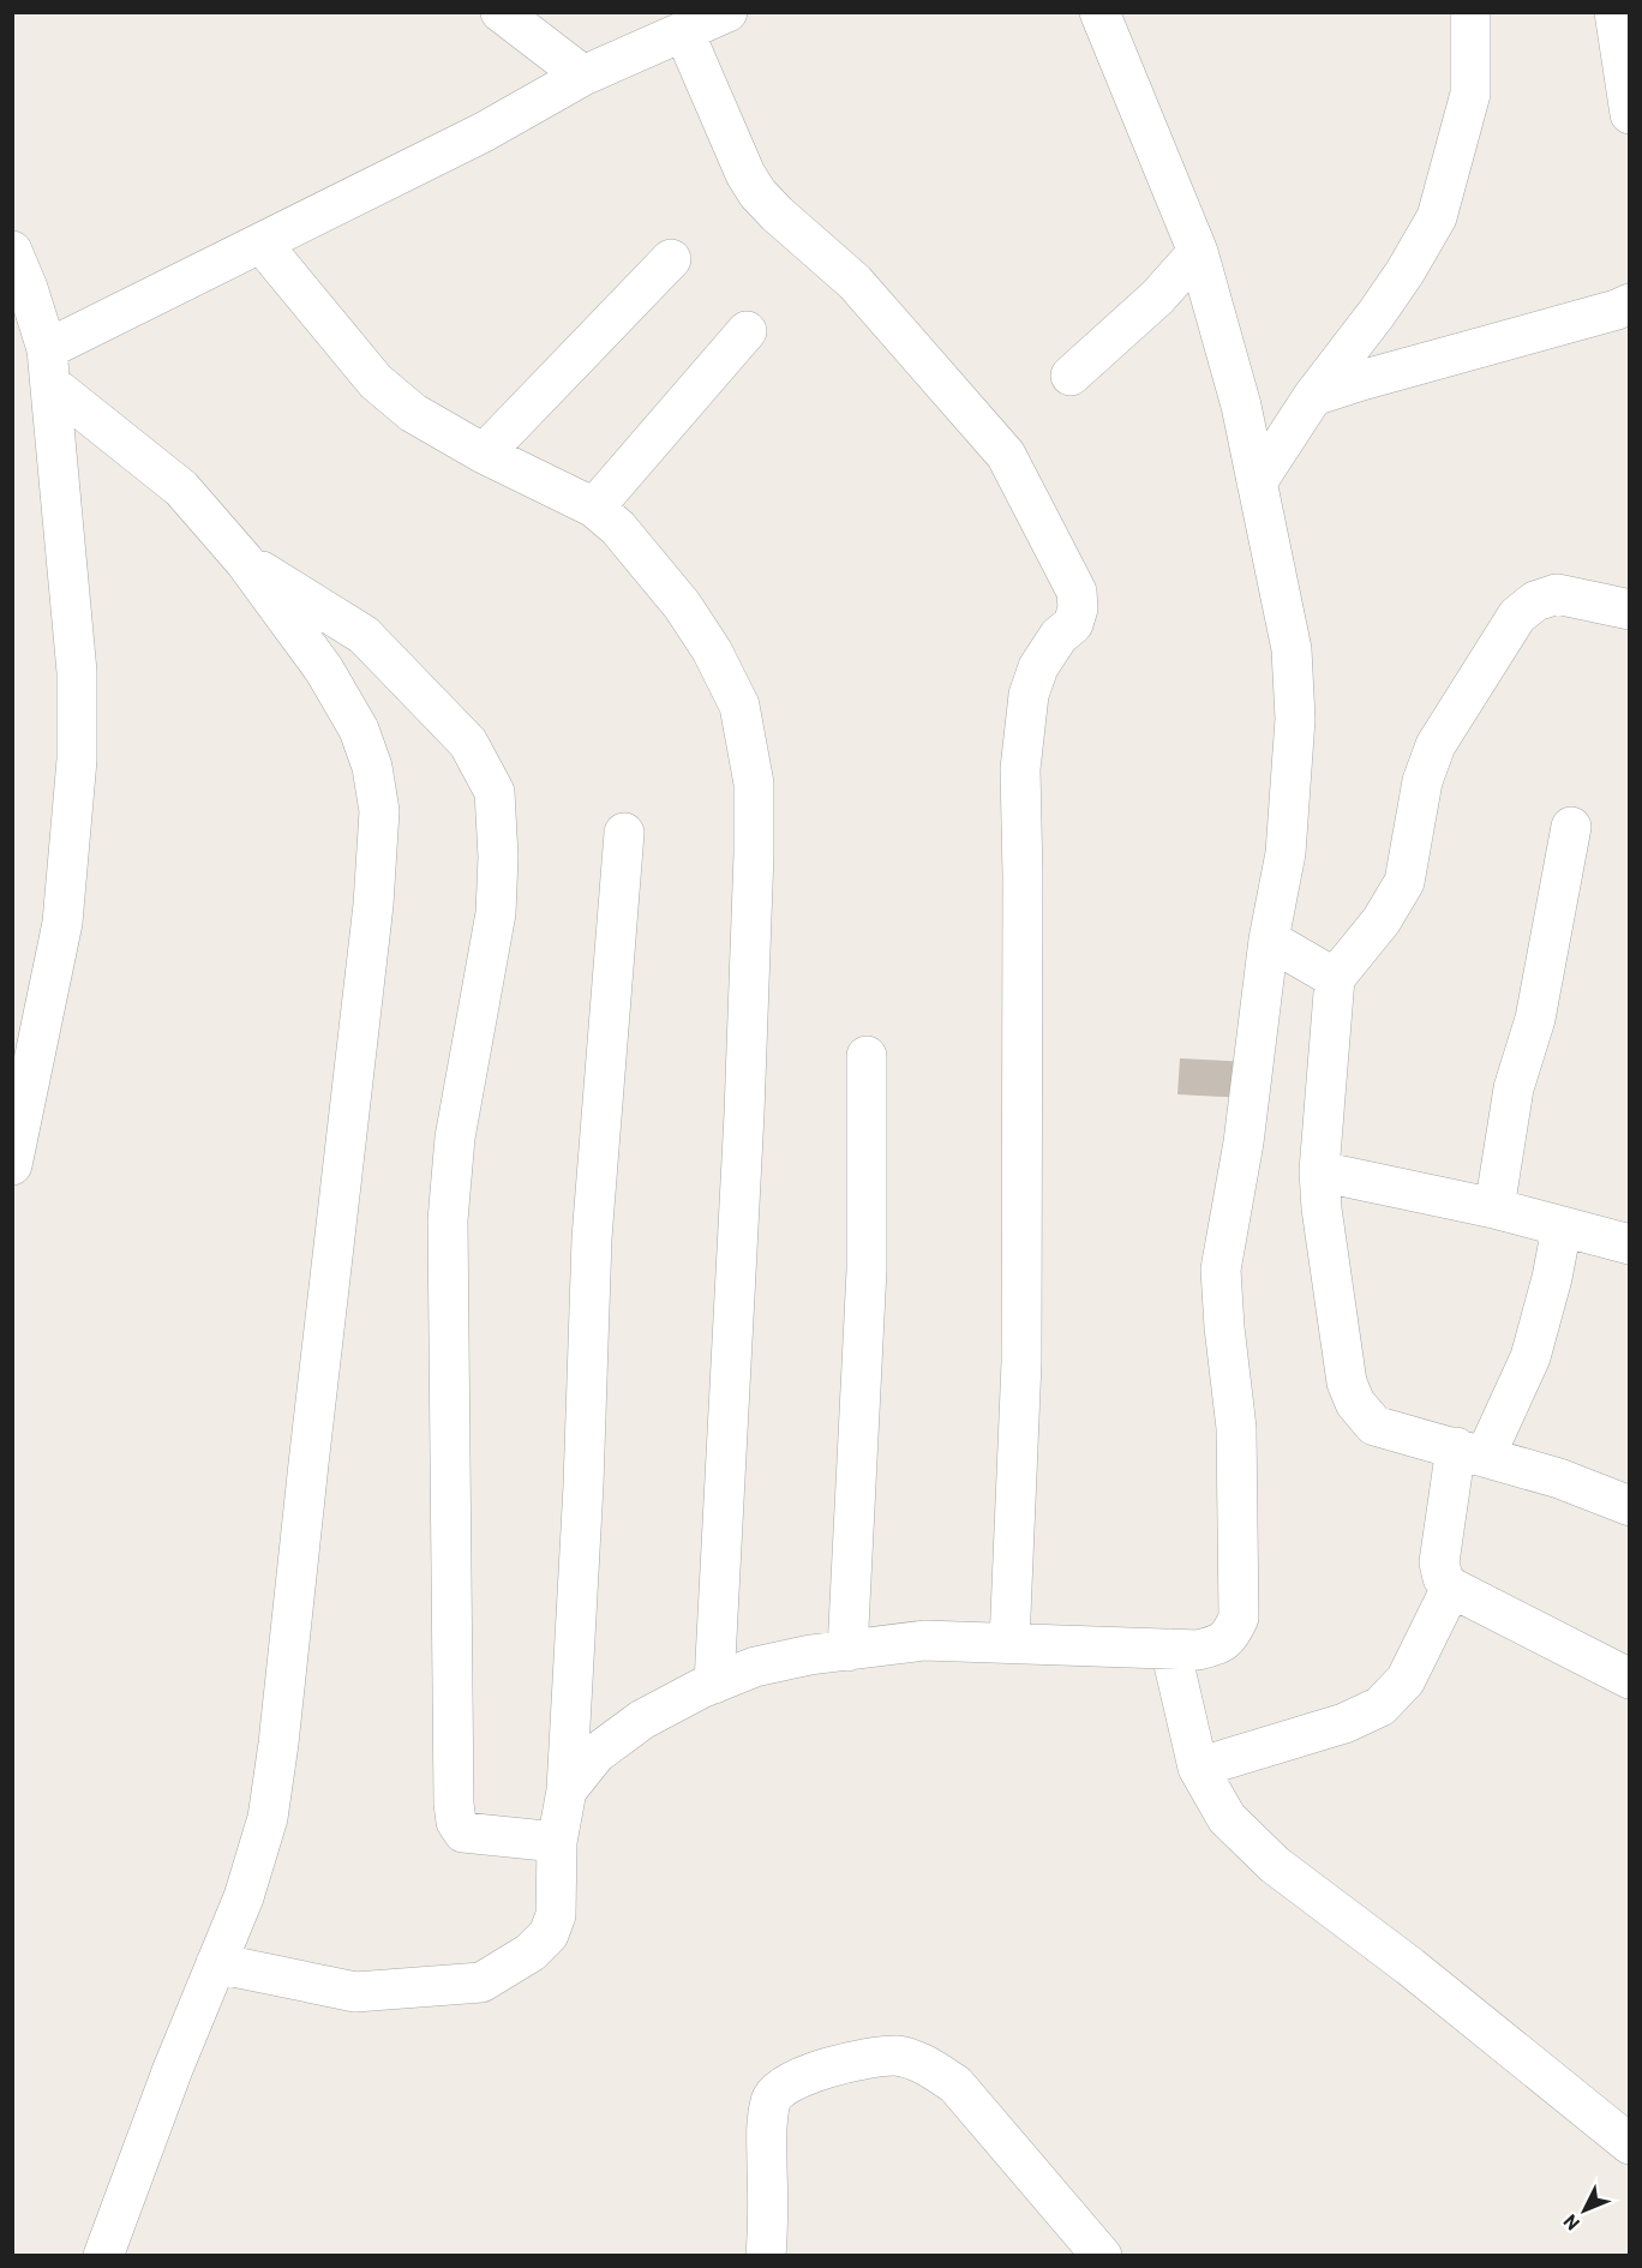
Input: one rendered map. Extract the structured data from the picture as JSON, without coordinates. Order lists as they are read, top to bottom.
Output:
{
  "north": "bottom left"
}
